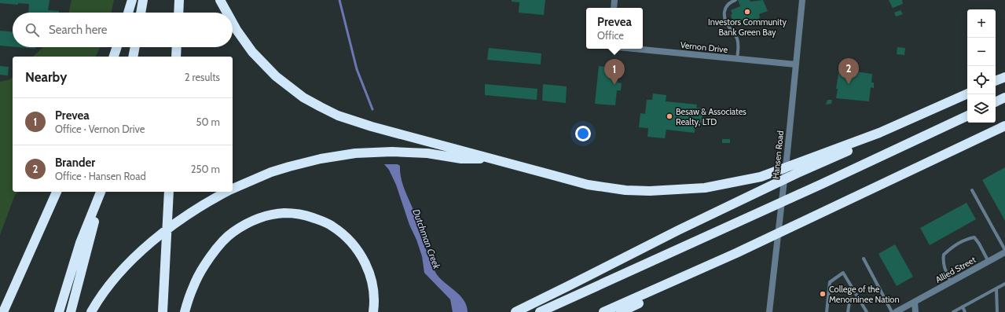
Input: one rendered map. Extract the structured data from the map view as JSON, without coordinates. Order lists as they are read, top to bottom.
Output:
{
  "streets": {
    "street": ["Vernon Drive", "Hansen Road", "Allied Street"]
  },
  "crossings": [
    ["Vernon Drive", "Hansen Road"]
  ],
  "water": ["Dutchman Creek"],
  "places": ["Investors Community Bank Green Bay", "Besaw & Associates Realty, LTD", "College of the Menominee Nation"],
  "page": {
    "popup": ["Prevea", "Office"],
    "map_buttons": ["+", "−"],
    "search": "Search here",
    "heading": ["Nearby", "2 results"],
    "pins": ["2", "1"],
    "list": [
      {
        "mark": "1",
        "name": "Prevea",
        "note": "Office · Vernon Drive",
        "value": "50 m"
      },
      {
        "mark": "2",
        "name": "Brander",
        "note": "Office · Hansen Road",
        "value": "250 m"
      }
    ]
  }
}
